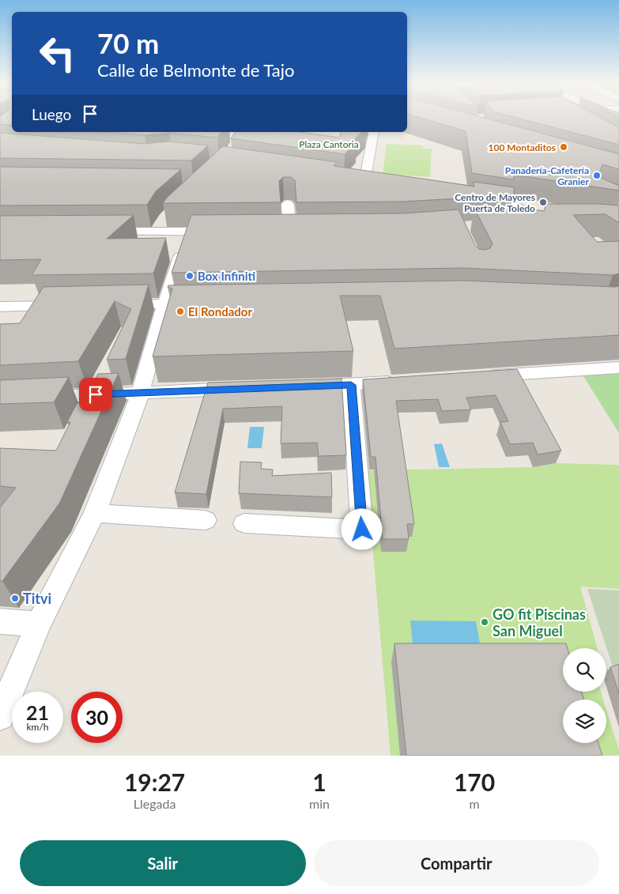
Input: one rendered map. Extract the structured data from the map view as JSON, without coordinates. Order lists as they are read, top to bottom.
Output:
{
  "parks": ["Plaza Cantoria"],
  "places": [
    "100 Montaditos",
    "Panadería-Cafetería Granier",
    "Centro de Mayores Puerta de Toledo",
    "Box Infiniti",
    "El Rondador",
    "Titvi",
    "GO fit Piscinas San Miguel"
  ],
  "page": {
    "turn": ["70 m", "Calle de Belmonte de Tajo"],
    "then": "Luego",
    "speed": "21 km/h",
    "limit": "30",
    "eta": [
      "19:27",
      "Llegada",
      "1",
      "min",
      "170",
      "m"
    ],
    "buttons": ["Salir", "Compartir"]
  }
}
